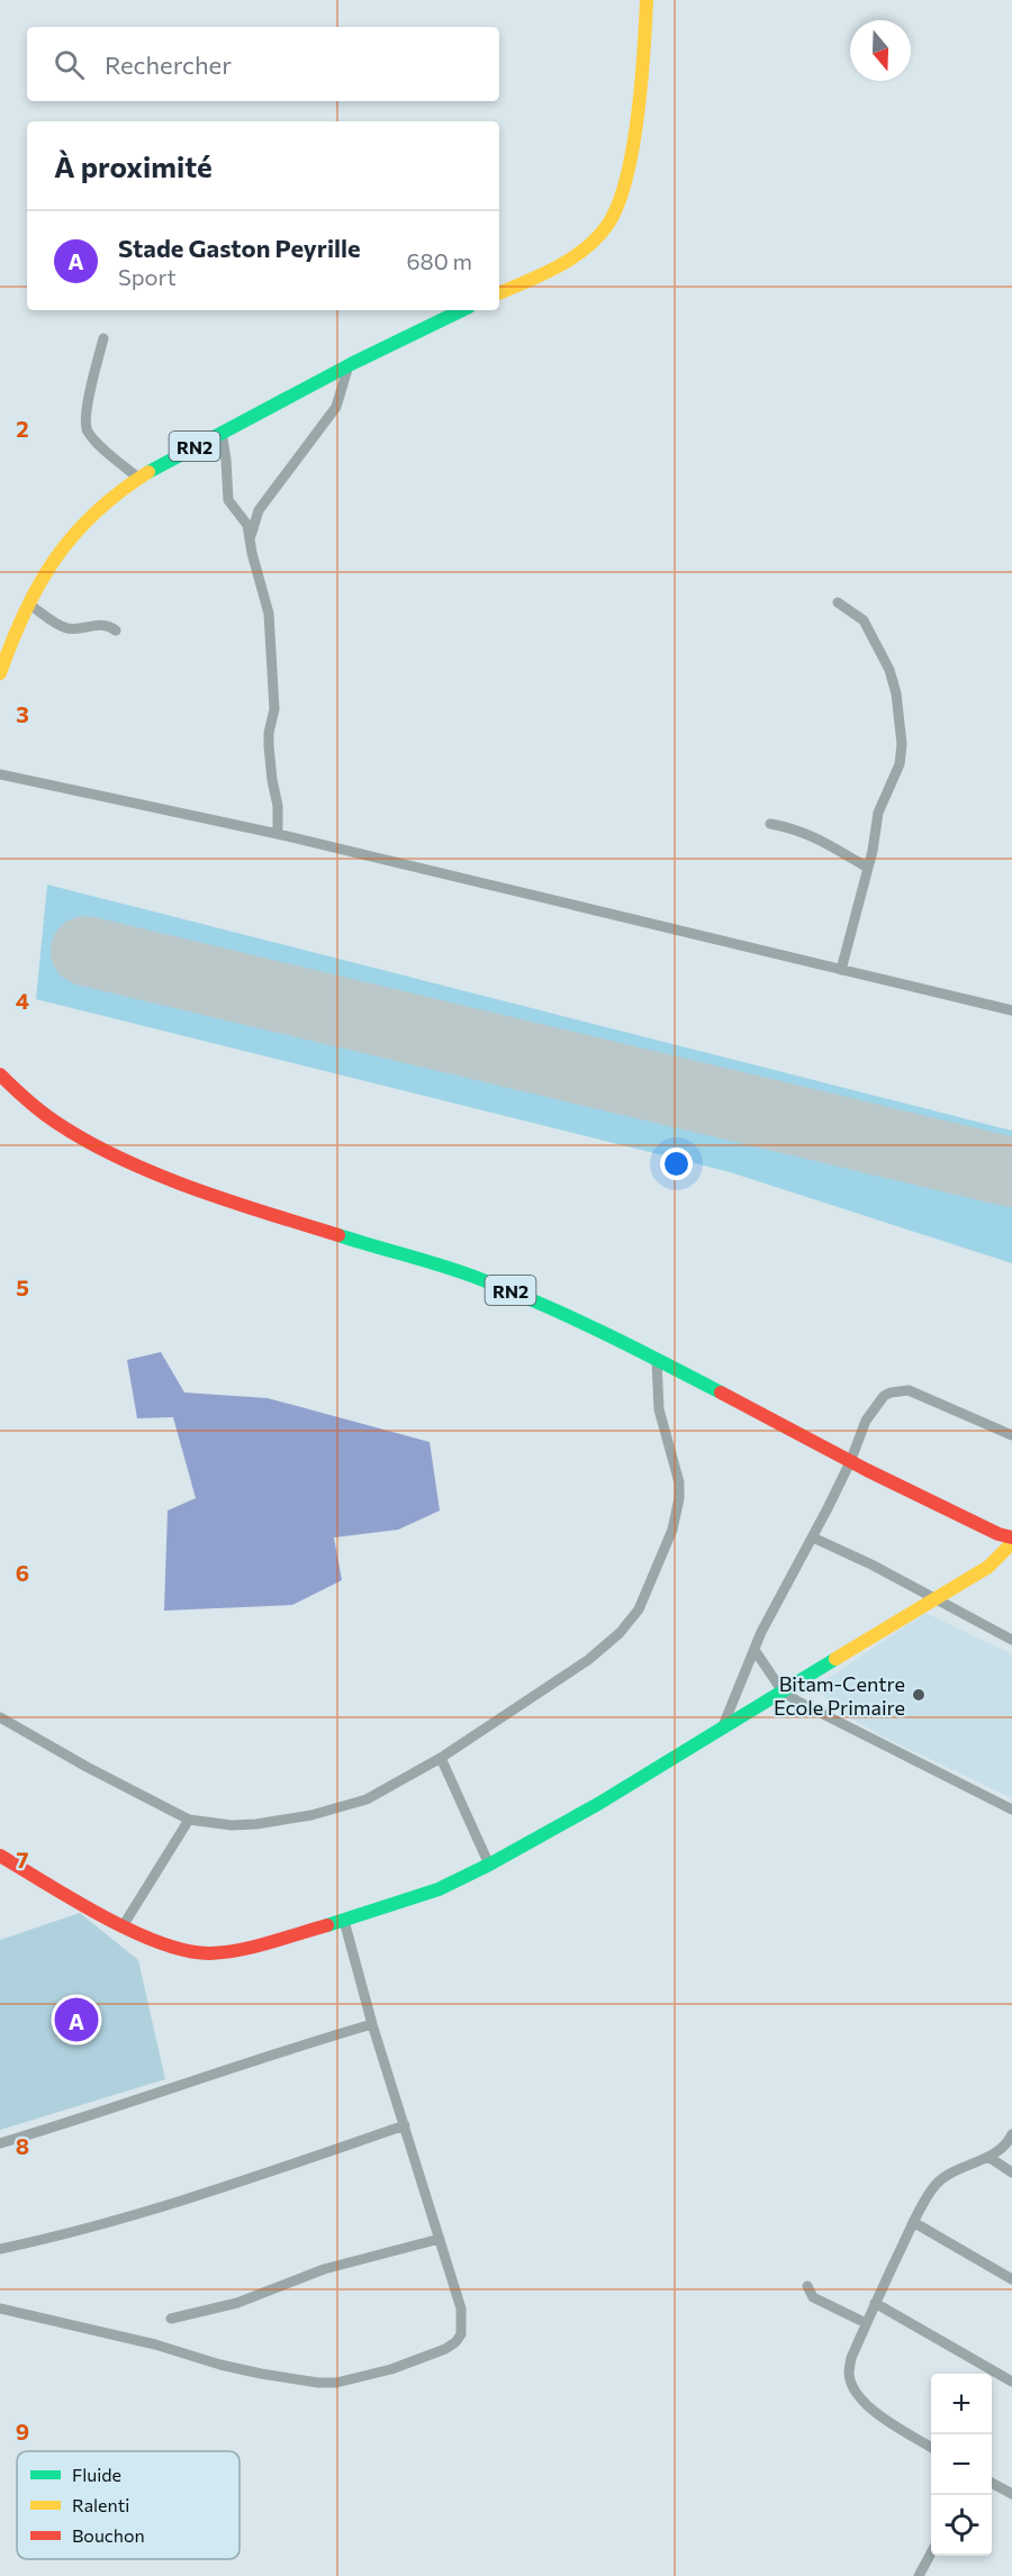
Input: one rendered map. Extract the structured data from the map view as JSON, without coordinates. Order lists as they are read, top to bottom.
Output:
{
  "streets": {
    "main road": ["RN2"]
  },
  "places": ["Bitam-Centre Ecole Primaire"],
  "legend": ["Fluide", "Ralenti", "Bouchon"],
  "north": "bottom",
  "page": {
    "search": "Rechercher",
    "heading": "À proximité",
    "list": [
      {
        "mark": "A",
        "name": "Stade Gaston Peyrille",
        "note": "Sport",
        "value": "680 m"
      }
    ],
    "pins": "A",
    "map_buttons": ["+", "−"]
  },
  "grid": {
    "rows": [
      "2",
      "3",
      "4",
      "5",
      "6",
      "7",
      "8",
      "9"
    ]
  }
}
